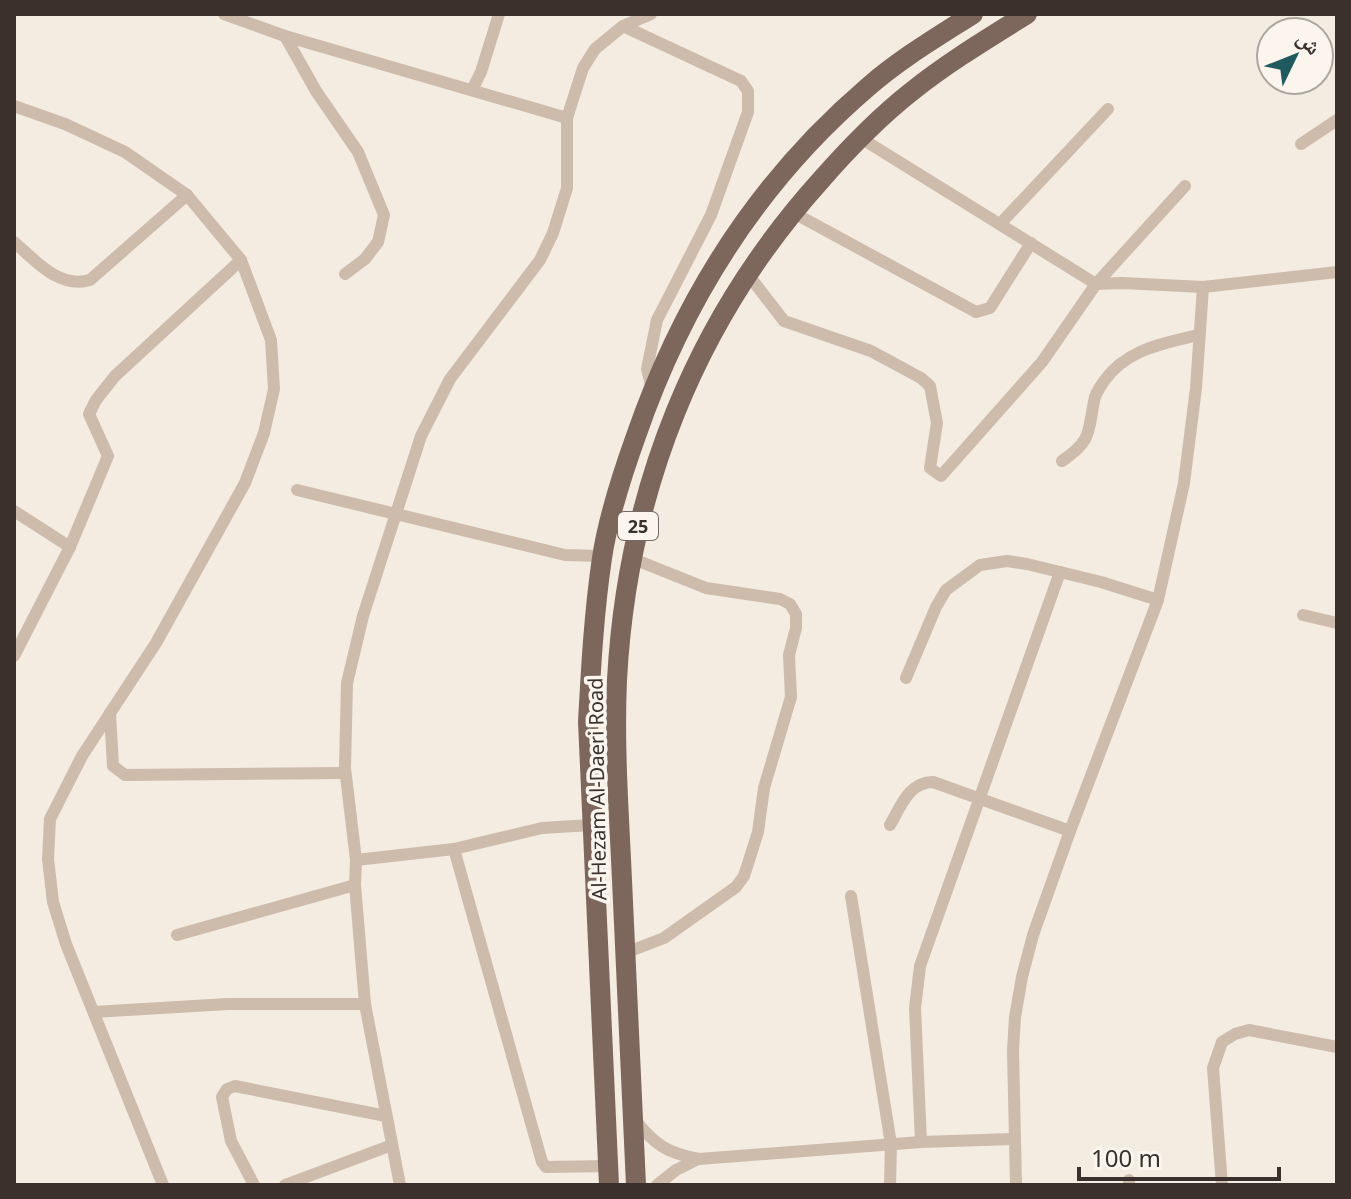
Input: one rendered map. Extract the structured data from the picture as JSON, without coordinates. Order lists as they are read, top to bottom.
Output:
{
  "streets": {
    "main road": ["25", "Al-Hezam Al-Daeri Road"]
  },
  "scale_bar": "100 m",
  "north": "top right"
}
